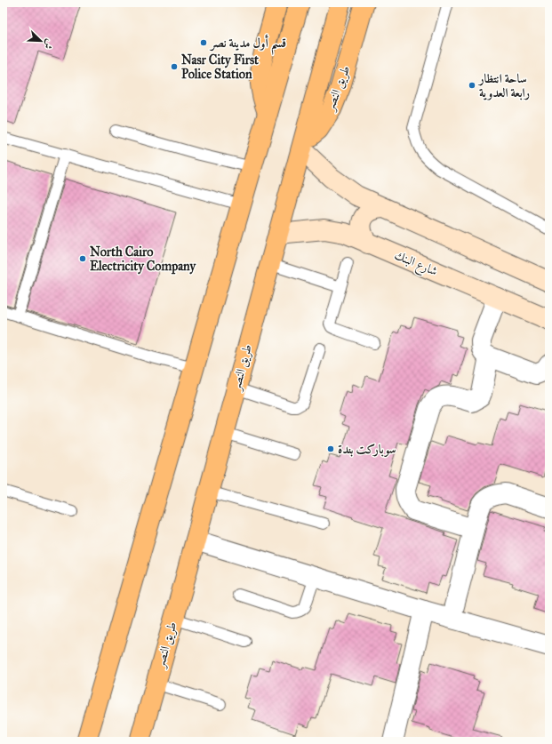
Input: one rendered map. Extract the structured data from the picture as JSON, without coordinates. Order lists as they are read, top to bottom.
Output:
{
  "streets": {
    "highway": ["طريق النصر"],
    "street": ["شارع البنك"]
  },
  "crossings": [
    ["طريق النصر", "شارع البنك"]
  ],
  "places": [
    "قسم أول مدينة نصر",
    "Nasr City First Police Station",
    "ساحة انتظار رابعة العدوية",
    "North Cairo Electricity Company",
    "سوباركت بندة"
  ],
  "north": "bottom right"
}
